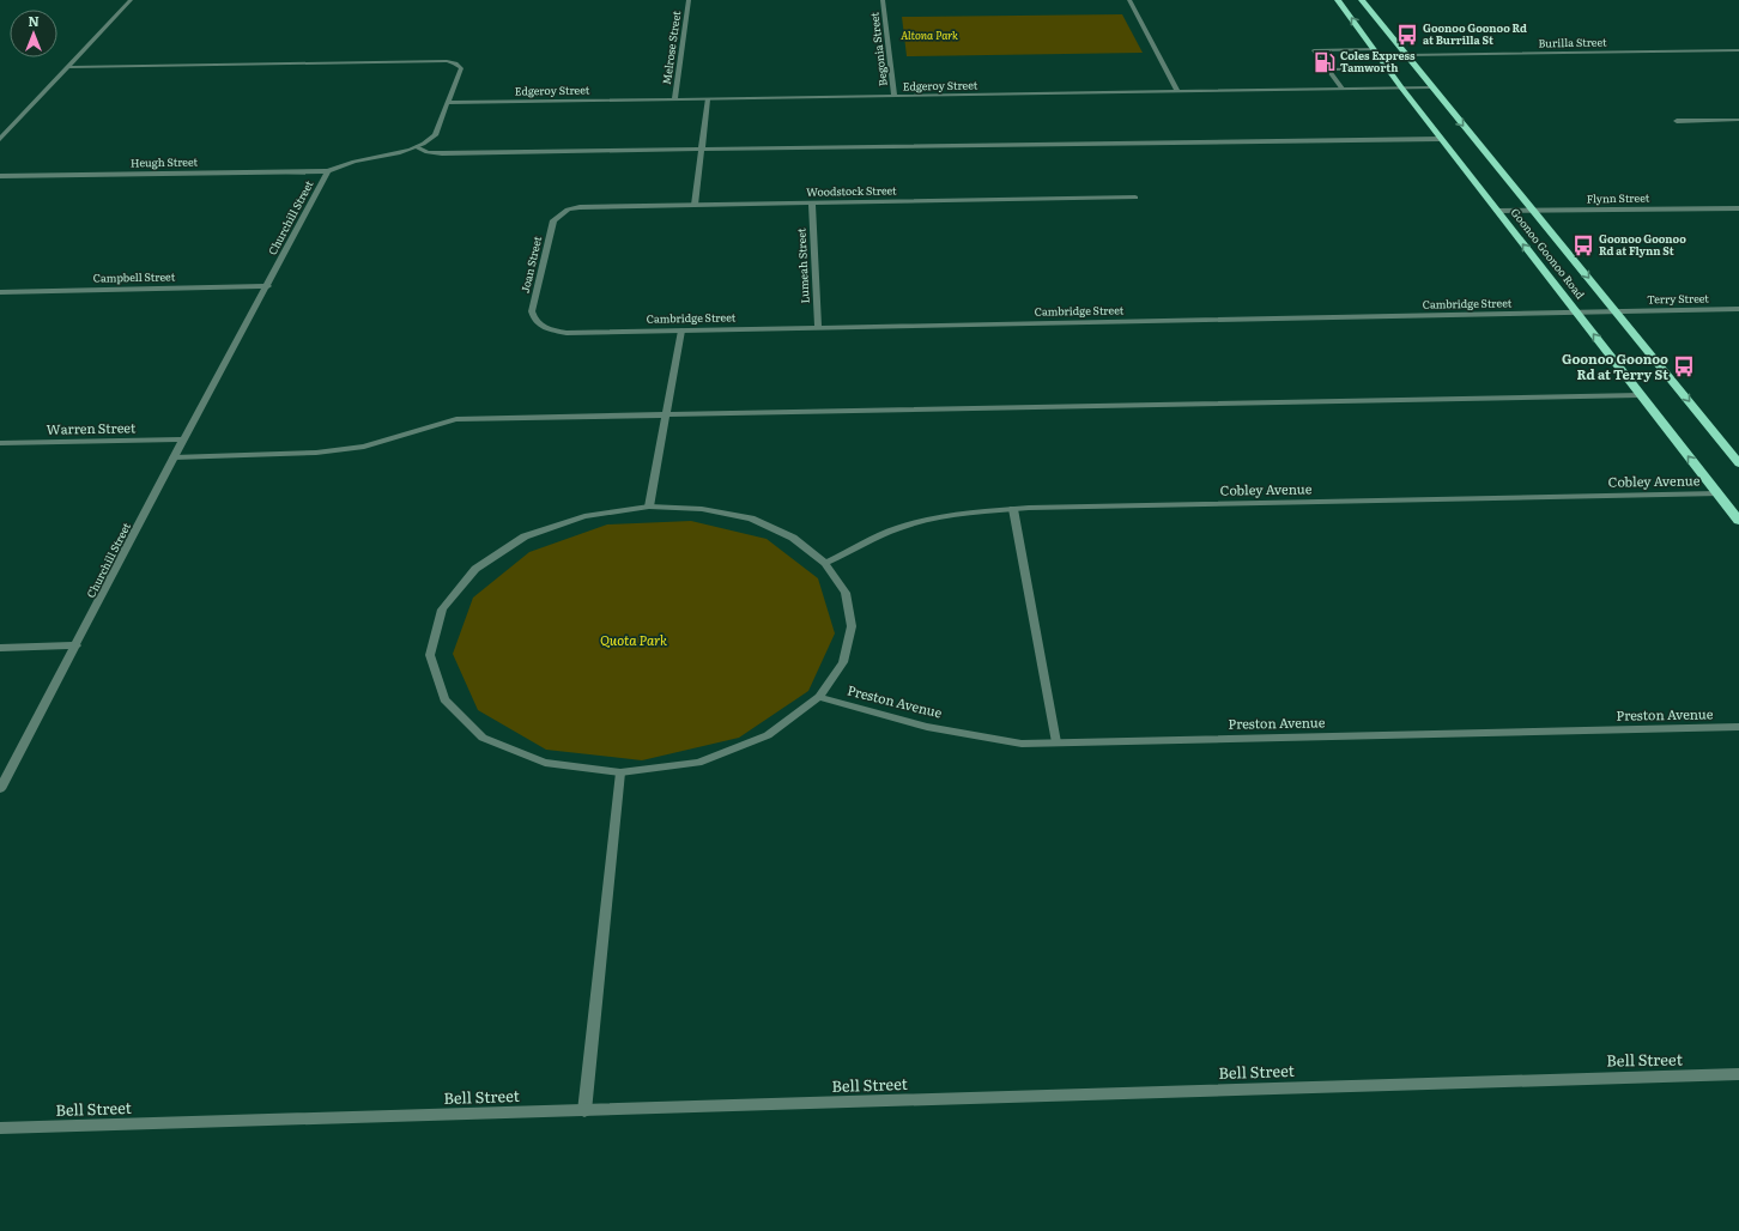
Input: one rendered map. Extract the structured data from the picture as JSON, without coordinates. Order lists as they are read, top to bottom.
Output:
{
  "streets": {
    "highway": ["Goonoo Goonoo Road"],
    "street": [
      "Burilla Street",
      "Melrose Street",
      "Begonia Street",
      "Edgeroy Street",
      "Heugh Street",
      "Woodstock Street",
      "Flynn Street",
      "Churchill Street",
      "Joan Street",
      "Lumeah Street",
      "Campbell Street",
      "Terry Street",
      "Cambridge Street",
      "Warren Street",
      "Cobley Avenue",
      "Preston Avenue",
      "Bell Street"
    ]
  },
  "crossings": [
    ["Burilla Street", "Goonoo Goonoo Road"],
    ["Melrose Street", "Edgeroy Street"],
    ["Begonia Street", "Edgeroy Street"],
    ["Edgeroy Street", "Churchill Street"],
    ["Edgeroy Street", "Goonoo Goonoo Road"],
    ["Heugh Street", "Churchill Street"],
    ["Woodstock Street", "Joan Street"],
    ["Woodstock Street", "Lumeah Street"],
    ["Flynn Street", "Goonoo Goonoo Road"],
    ["Churchill Street", "Campbell Street"],
    ["Churchill Street", "Warren Street"],
    ["Goonoo Goonoo Road", "Terry Street"],
    ["Goonoo Goonoo Road", "Cambridge Street"],
    ["Goonoo Goonoo Road", "Cobley Avenue"],
    ["Joan Street", "Cambridge Street"],
    ["Lumeah Street", "Cambridge Street"],
    ["Terry Street", "Cambridge Street"]
  ],
  "parks": ["Altona Park", "Quota Park"],
  "places": {
    "bus stop": ["Goonoo Goonoo Rd at Burrilla St", "Goonoo Goonoo Rd at Flynn St", "Goonoo Goonoo Rd at Terry St"],
    "fuel station": ["Coles Express Tamworth"]
  },
  "north": "top"
}
